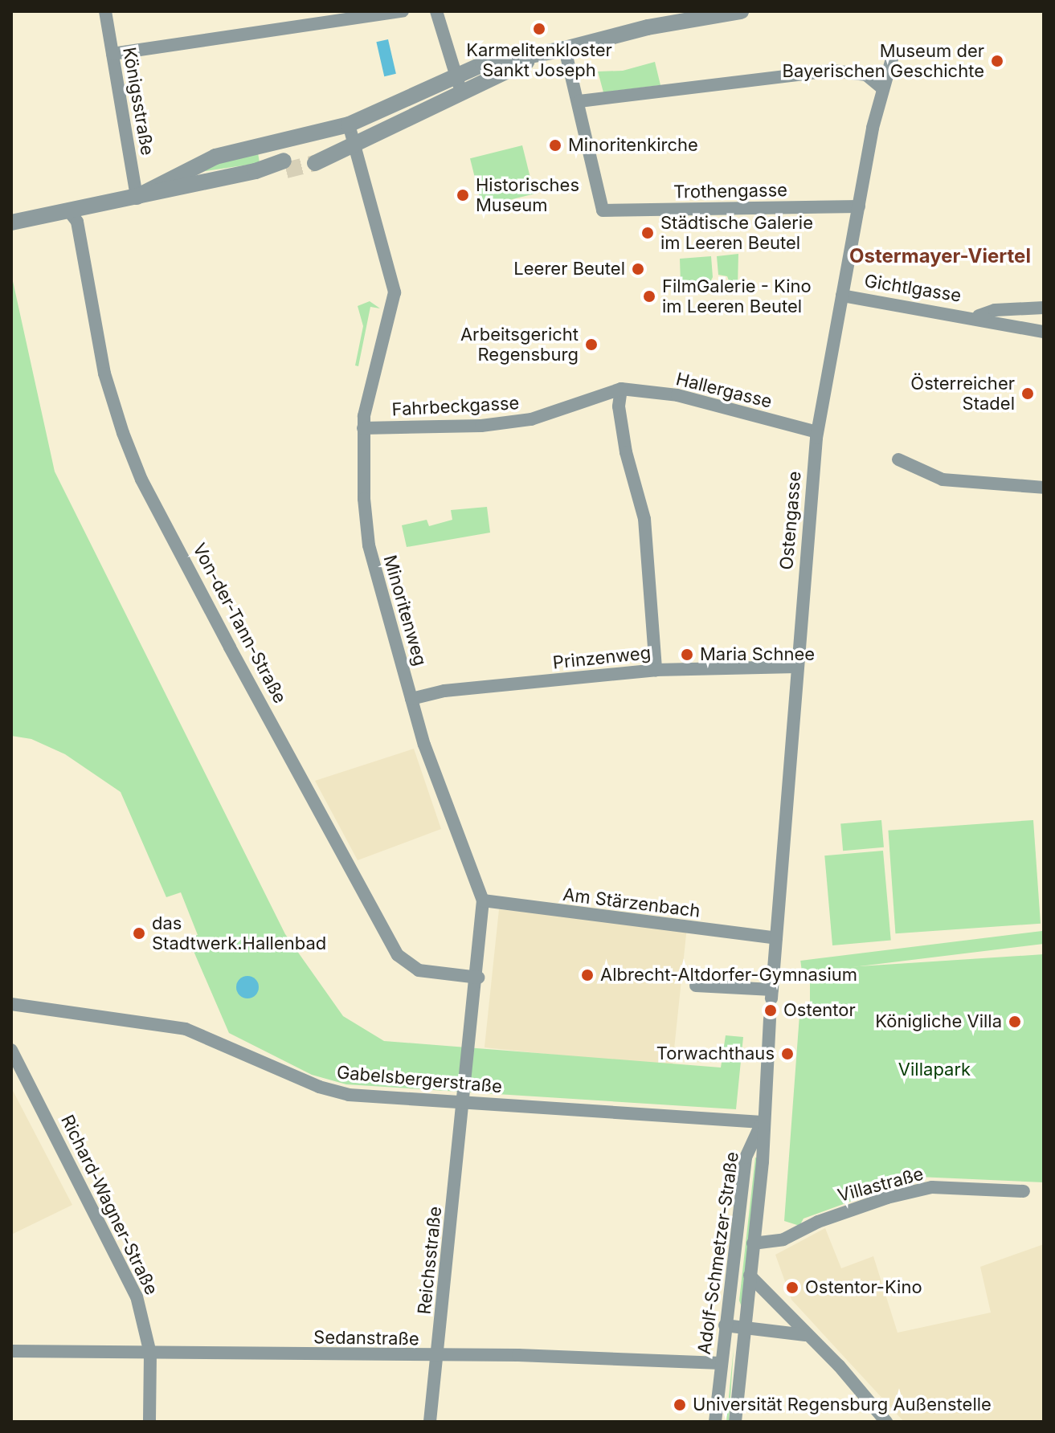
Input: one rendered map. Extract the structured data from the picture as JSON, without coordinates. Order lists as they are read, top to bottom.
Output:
{
  "streets": {
    "street": [
      "Königsstraße",
      "Trothengasse",
      "Gichtlgasse",
      "Hallergasse",
      "Fahrbeckgasse",
      "Ostengasse",
      "Minoritenweg",
      "Von-der-Tann-Straße",
      "Prinzenweg",
      "Am Stärzenbach",
      "Gabelsbergerstraße",
      "Villastraße",
      "Richard-Wagner-Straße",
      "Adolf-Schmetzer-Straße",
      "Reichsstraße",
      "Sedanstraße"
    ]
  },
  "crossings": [
    ["Trothengasse", "Ostengasse"],
    ["Gichtlgasse", "Ostengasse"],
    ["Hallergasse", "Fahrbeckgasse"],
    ["Hallergasse", "Ostengasse"],
    ["Fahrbeckgasse", "Minoritenweg"],
    ["Ostengasse", "Prinzenweg"],
    ["Ostengasse", "Am Stärzenbach"],
    ["Minoritenweg", "Von-der-Tann-Straße"],
    ["Minoritenweg", "Prinzenweg"],
    ["Minoritenweg", "Am Stärzenbach"],
    ["Minoritenweg", "Gabelsbergerstraße"],
    ["Minoritenweg", "Reichsstraße"],
    ["Gabelsbergerstraße", "Adolf-Schmetzer-Straße"],
    ["Gabelsbergerstraße", "Reichsstraße"],
    ["Villastraße", "Adolf-Schmetzer-Straße"],
    ["Richard-Wagner-Straße", "Sedanstraße"],
    ["Adolf-Schmetzer-Straße", "Sedanstraße"],
    ["Reichsstraße", "Sedanstraße"]
  ],
  "districts": ["Ostermayer-Viertel"],
  "parks": ["Villapark"],
  "places": [
    "Karmelitenkloster Sankt Joseph",
    "Museum der Bayerischen Geschichte",
    "Minoritenkirche",
    "Historisches Museum",
    "Städtische Galerie im Leeren Beutel",
    "Leerer Beutel",
    "FilmGalerie - Kino im Leeren Beutel",
    "Arbeitsgericht Regensburg",
    "Österreicher Stadel",
    "Maria Schnee",
    "das Stadtwerk.Hallenbad",
    "Albrecht-Altdorfer-Gymnasium",
    "Ostentor",
    "Königliche Villa",
    "Torwachthaus",
    "Ostentor-Kino",
    "Universität Regensburg Außenstelle"
  ]
}
